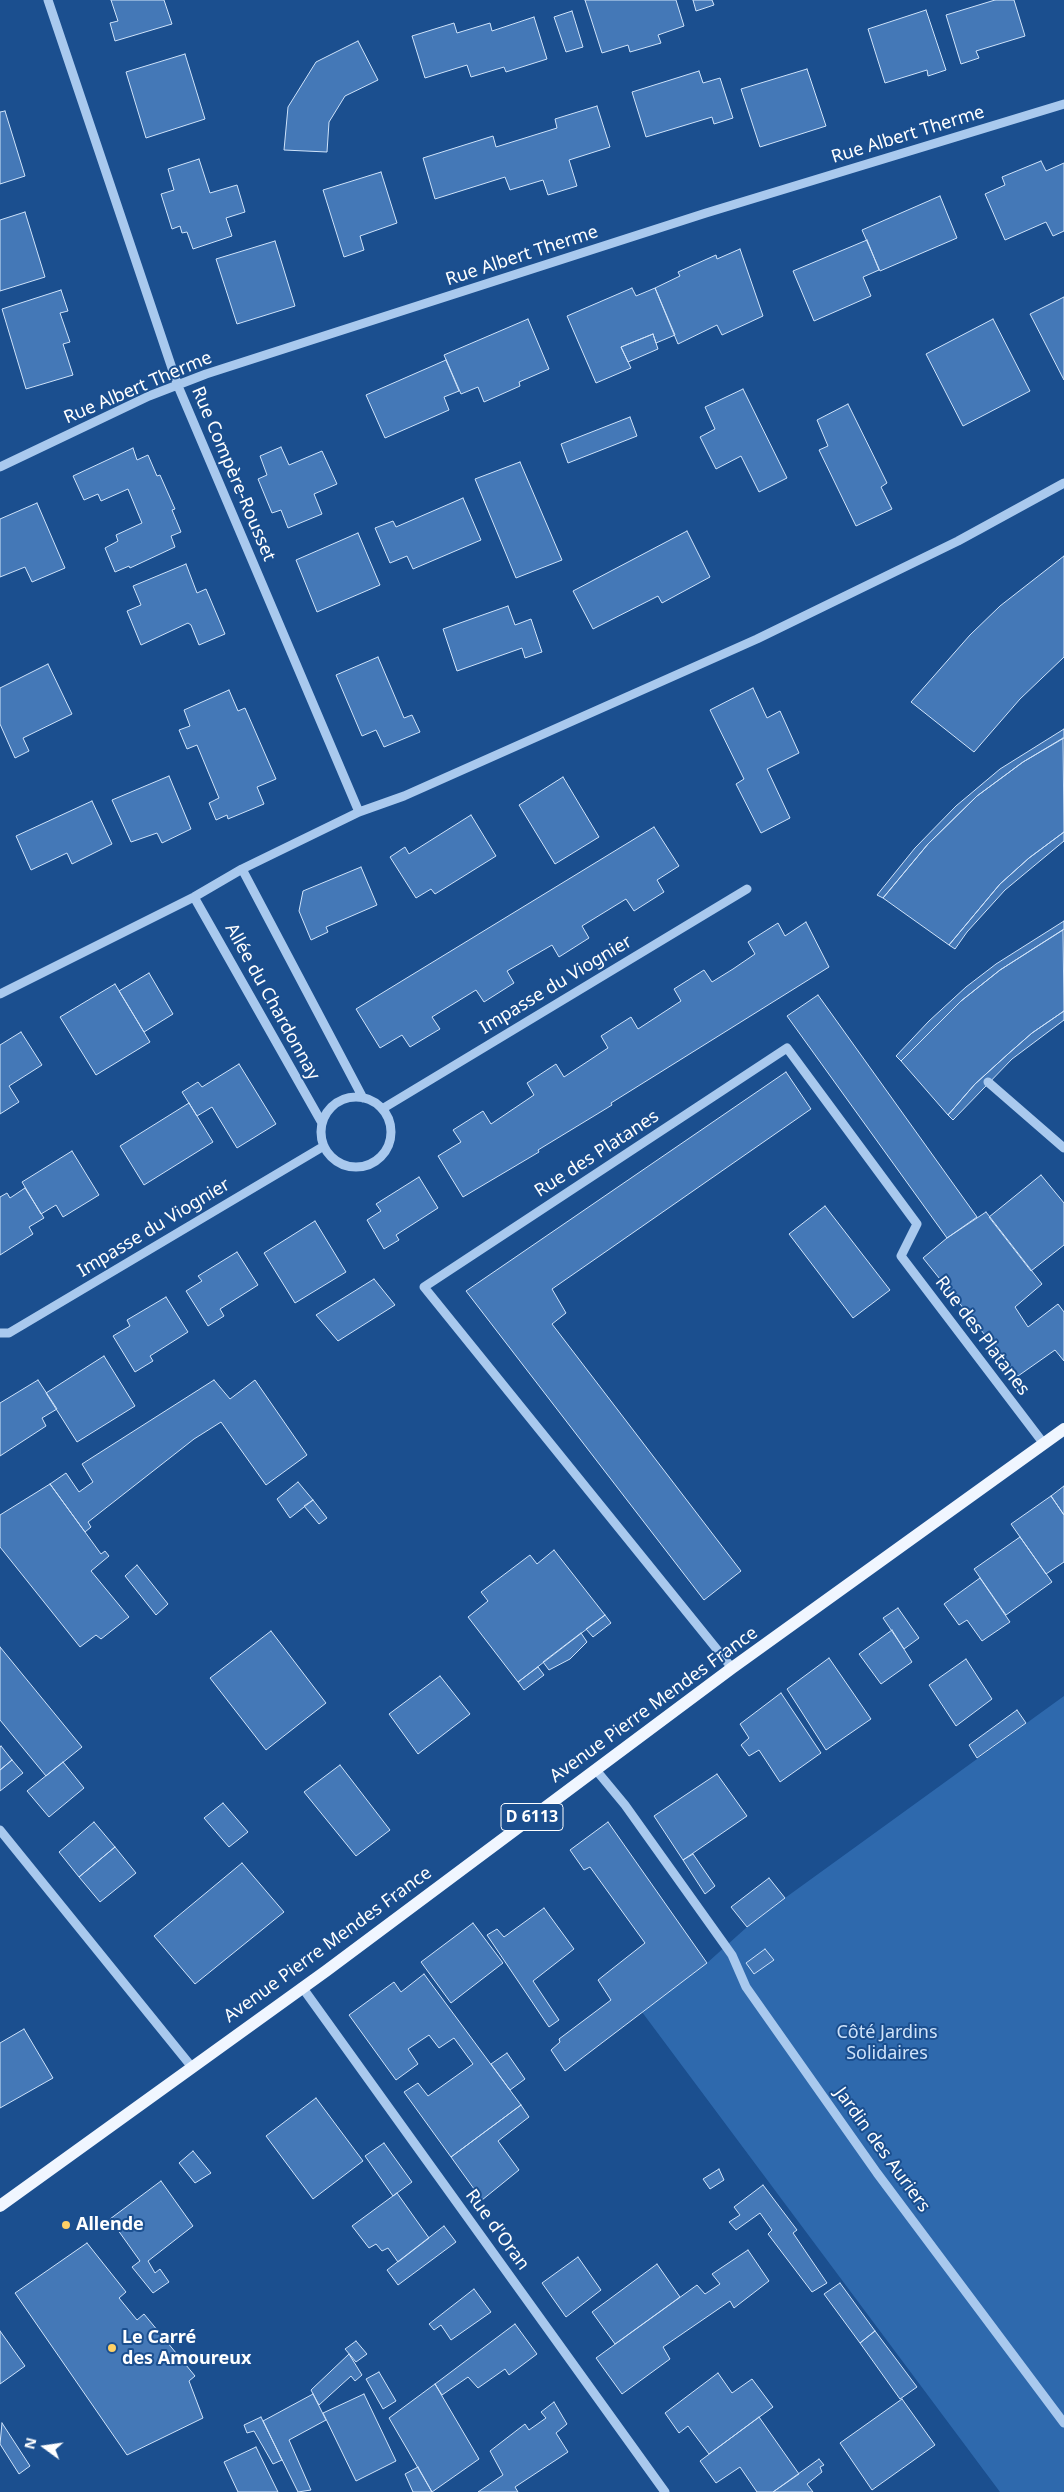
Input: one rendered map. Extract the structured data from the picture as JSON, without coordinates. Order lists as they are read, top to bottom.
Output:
{
  "streets": {
    "main road": ["Avenue Pierre Mendes France", "D 6113"],
    "street": [
      "Rue Albert Therme",
      "Rue Compère-Rousset",
      "Impasse du Viognier",
      "Allée du Chardonnay",
      "Rue des Platanes",
      "Jardin des Auriers",
      "Rue d'Oran"
    ]
  },
  "crossings": [
    ["Rue Albert Therme", "Rue Compère-Rousset"],
    ["Impasse du Viognier", "Allée du Chardonnay"],
    ["Rue des Platanes", "Avenue Pierre Mendes France"],
    ["Avenue Pierre Mendes France", "Jardin des Auriers"],
    ["Avenue Pierre Mendes France", "Rue d'Oran"]
  ],
  "parks": ["Côté Jardins Solidaires"],
  "places": ["Allende", "Le Carré des Amoureux"],
  "north": "left"
}
